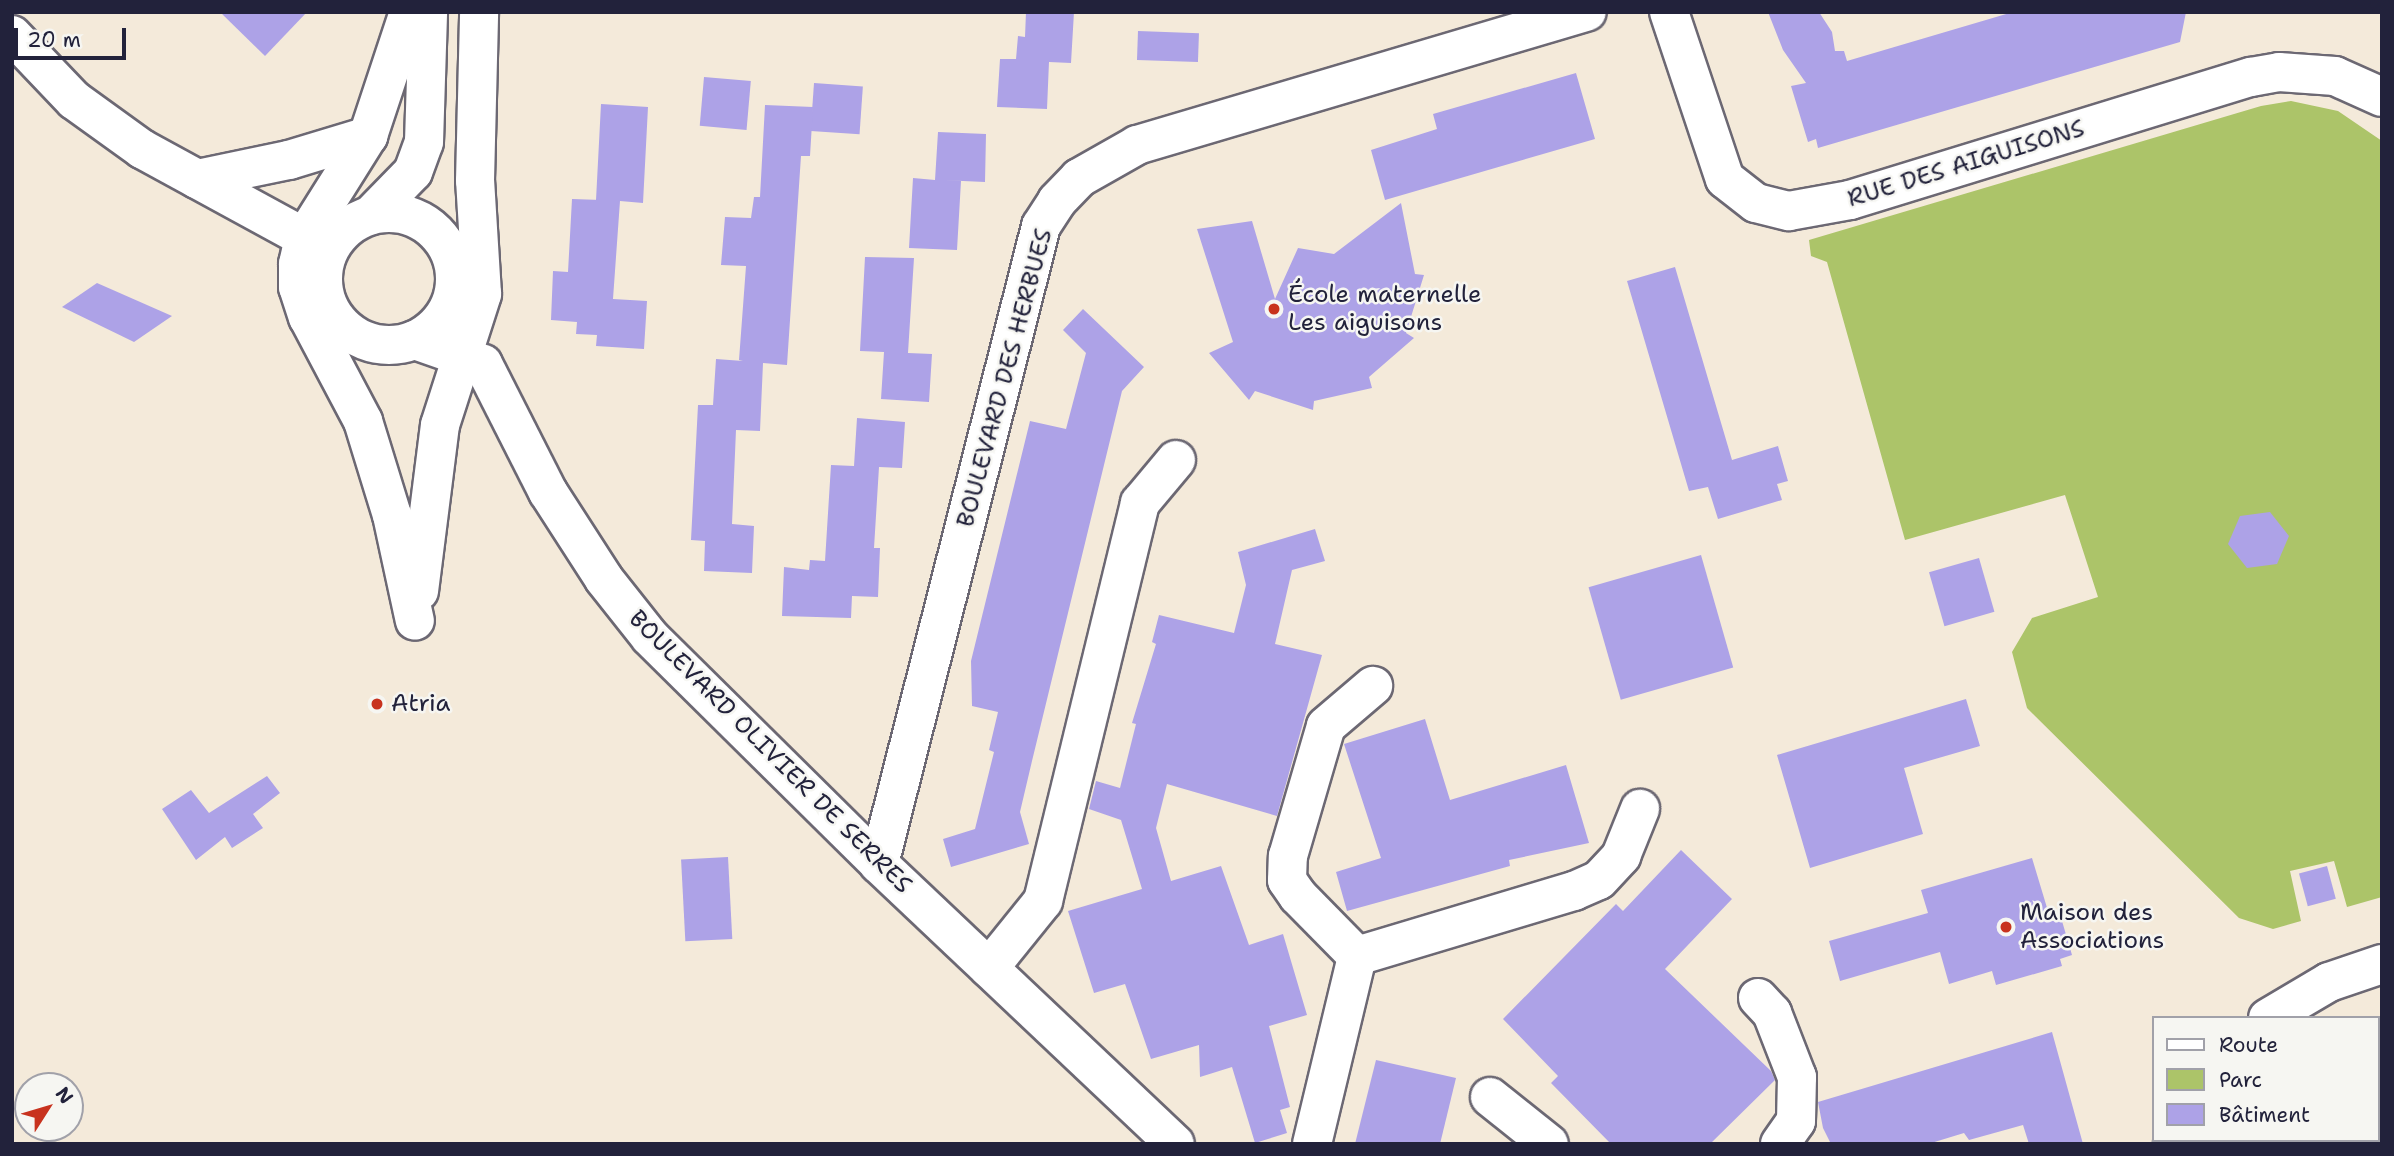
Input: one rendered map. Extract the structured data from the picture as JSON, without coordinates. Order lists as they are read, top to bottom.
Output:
{
  "streets": {
    "street": ["RUE DES AIGUISONS", "BOULEVARD DES HERBUES", "BOULEVARD OLIVIER DE SERRES"]
  },
  "crossings": [
    ["BOULEVARD DES HERBUES", "BOULEVARD OLIVIER DE SERRES"]
  ],
  "places": ["École maternelle Les aiguisons", "Atria", "Maison des Associations"],
  "legend": ["Route", "Parc", "Bâtiment"],
  "scale_bar": "20 m",
  "north": "top right"
}
